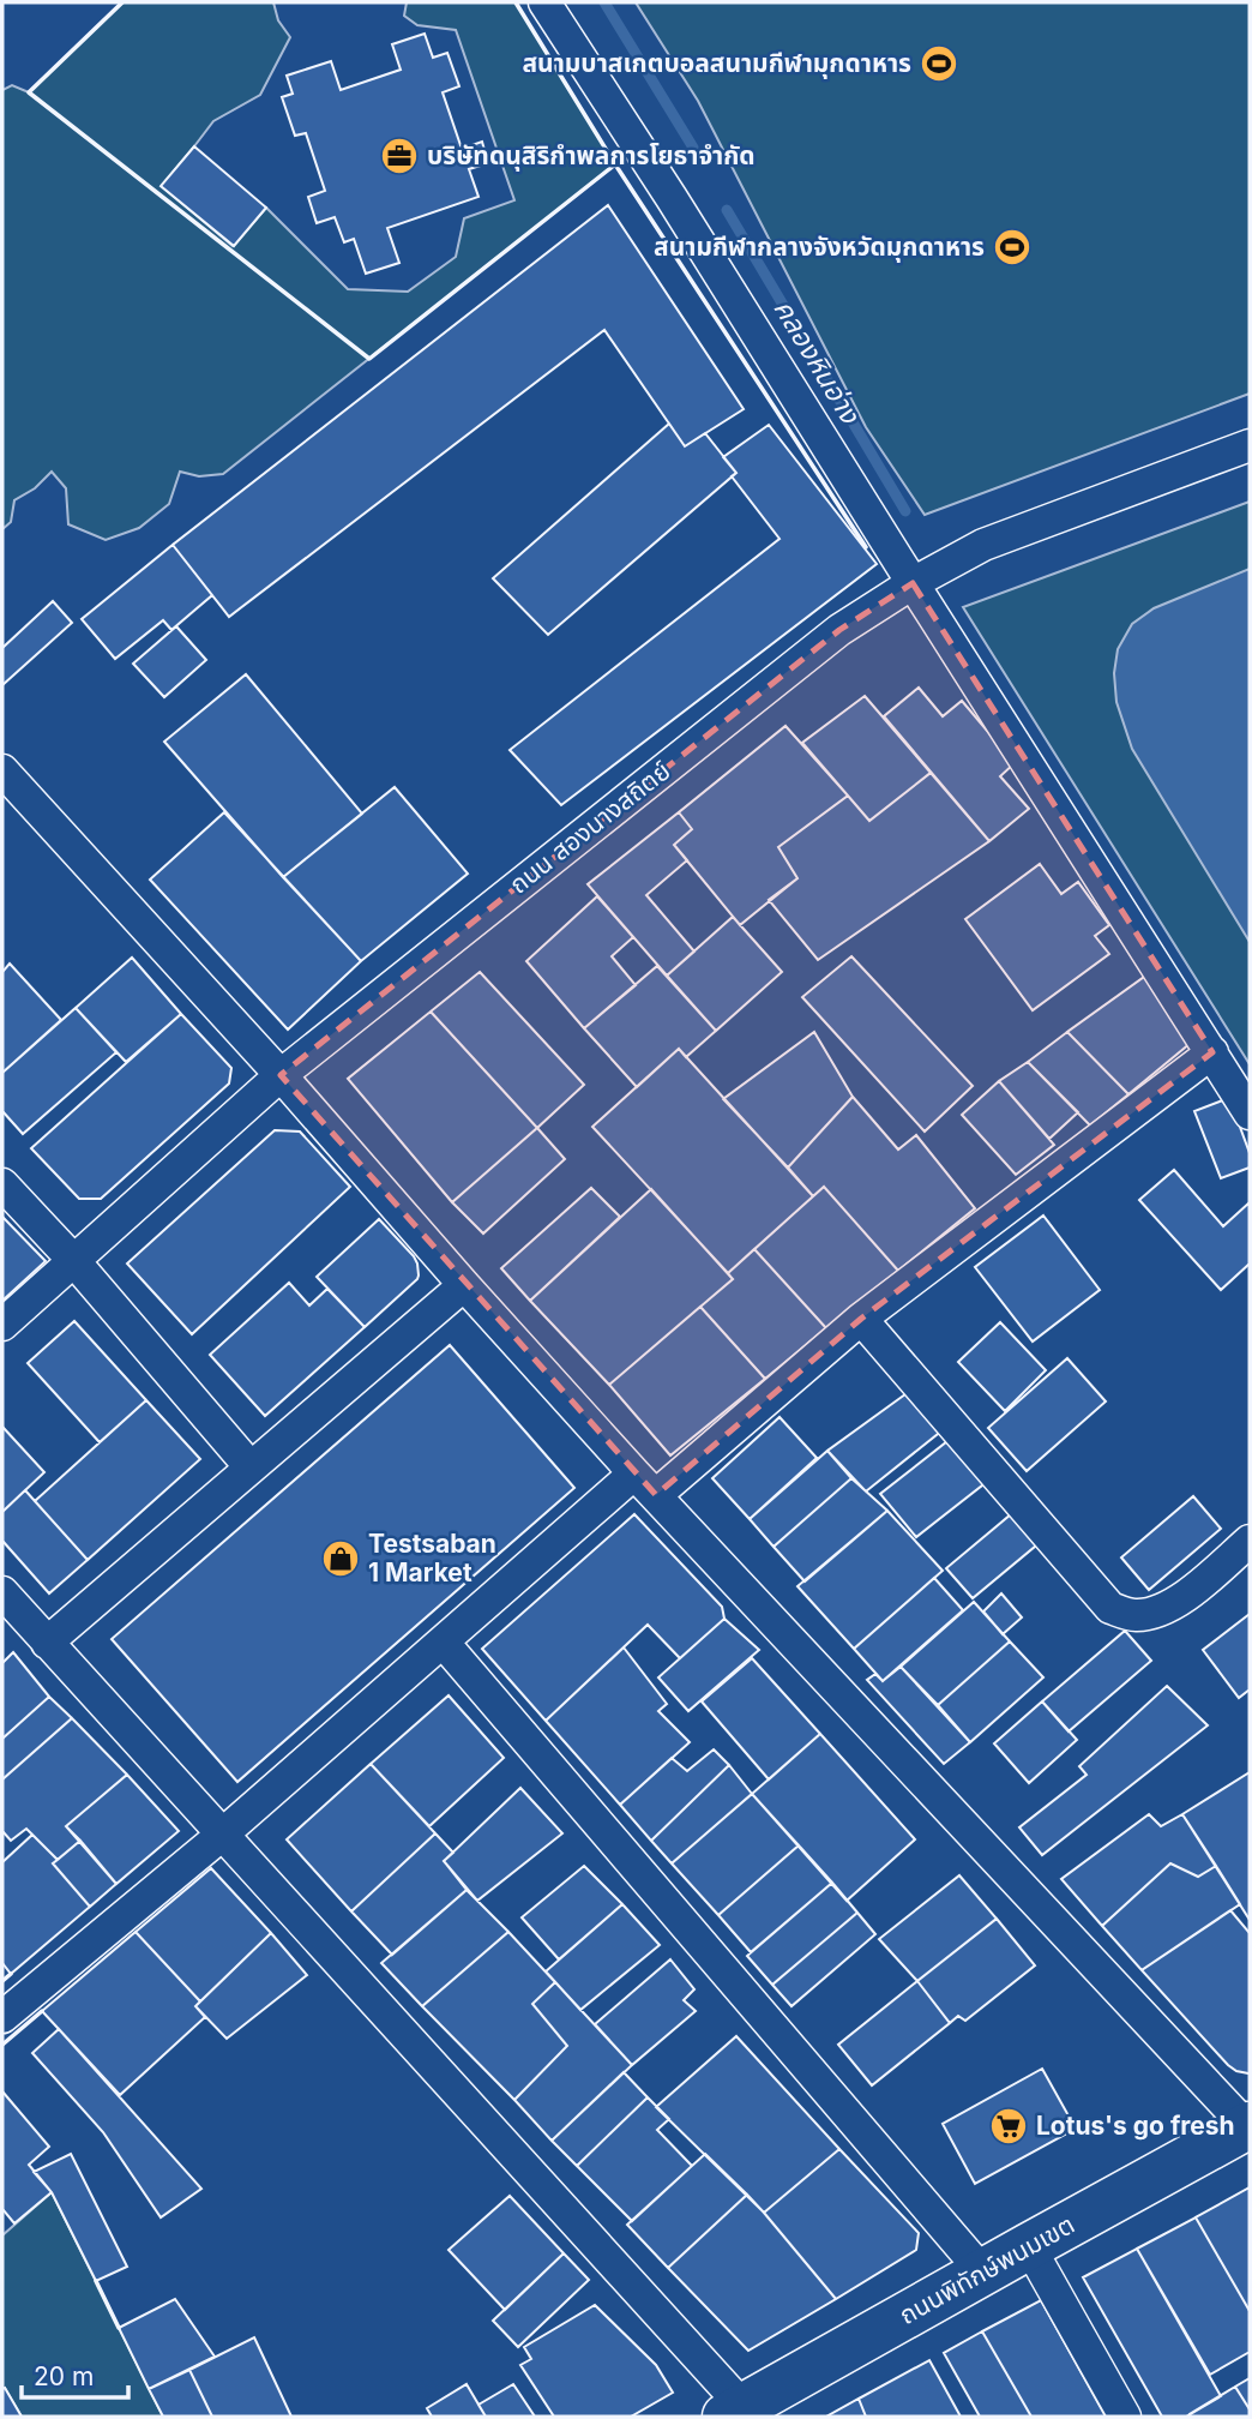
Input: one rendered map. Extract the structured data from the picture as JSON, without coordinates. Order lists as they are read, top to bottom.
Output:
{
  "streets": {
    "main road": ["ถนนพิทักษ์พนมเขต"],
    "street": ["ถนน สองนางสถิตย์"]
  },
  "water": ["คลองหินอ่าง"],
  "places": {
    "sports": ["สนามบาสเกตบอลสนามกีฬามุกดาหาร", "สนามกีฬากลางจังหวัดมุกดาหาร"],
    "office": ["บริษัทดนุสิริกำพลการโยธาจำกัด"],
    "shop": ["Testsaban 1 Market"],
    "supermarket": ["Lotus's go fresh"]
  },
  "scale_bar": "20 m"
}
